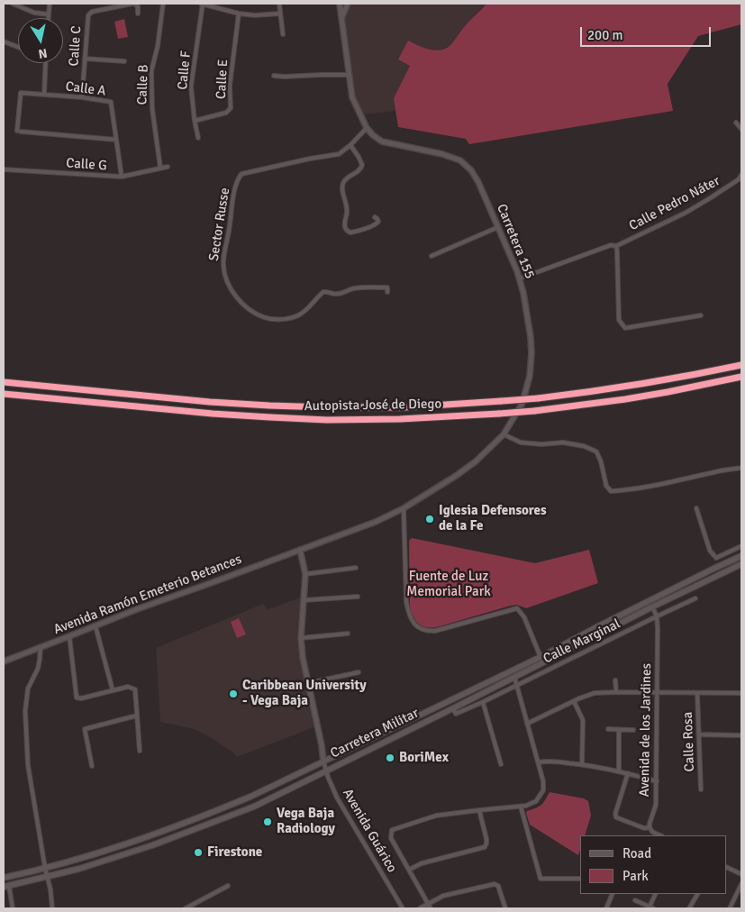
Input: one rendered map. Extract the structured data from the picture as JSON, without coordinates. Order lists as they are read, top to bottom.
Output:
{
  "streets": {
    "highway": ["Autopista José de Diego"],
    "main road": ["Carretera Militar"],
    "street": [
      "Calle C",
      "Calle F",
      "Calle E",
      "Calle B",
      "Calle A",
      "Calle G",
      "Calle Pedro Náter",
      "Sector Russe",
      "Carretera 155",
      "Avenida Ramón Emeterio Betances",
      "Calle Marginal",
      "Avenida de los Jardines",
      "Calle Rosa",
      "Avenida Guárico"
    ]
  },
  "crossings": [
    ["Calle C", "Calle A"],
    ["Calle F", "Calle E"],
    ["Calle B", "Calle G"],
    ["Calle A", "Calle G"],
    ["Calle Pedro Náter", "Carretera 155"],
    ["Sector Russe", "Carretera 155"],
    ["Carretera 155", "Avenida Ramón Emeterio Betances"],
    ["Calle Marginal", "Avenida de los Jardines"],
    ["Calle Marginal", "Carretera Militar"],
    ["Avenida de los Jardines", "Carretera Militar"],
    ["Carretera Militar", "Avenida Guárico"]
  ],
  "parks": ["Fuente de Luz Memorial Park"],
  "places": [
    "Iglesia Defensores de la Fe",
    "Caribbean University - Vega Baja",
    "BoriMex",
    "Vega Baja Radiology",
    "Firestone"
  ],
  "legend": ["Road", "Park"],
  "scale_bar": "200 m",
  "north": "bottom"
}
